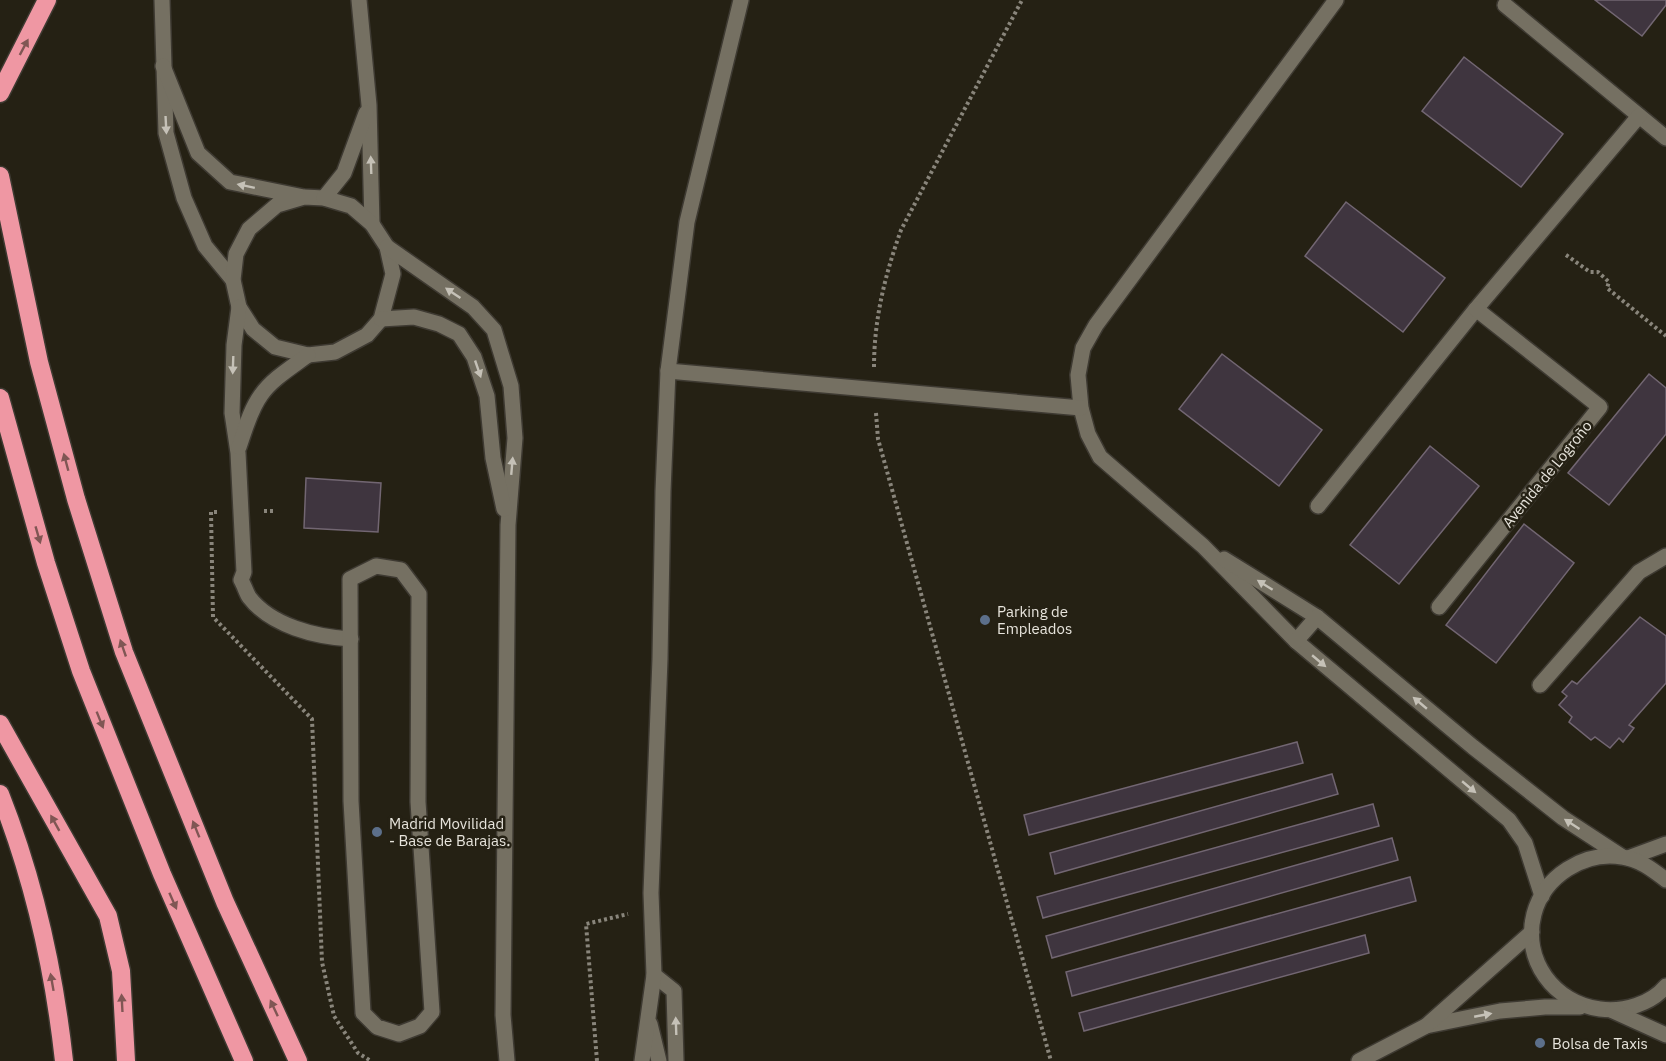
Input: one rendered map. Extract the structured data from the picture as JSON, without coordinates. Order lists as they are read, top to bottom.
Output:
{
  "streets": {
    "street": ["Avenida de Logroño"]
  },
  "places": ["Parking de Empleados", "Madrid Movilidad - Base de Barajas.", "Bolsa de Taxis"]
}
